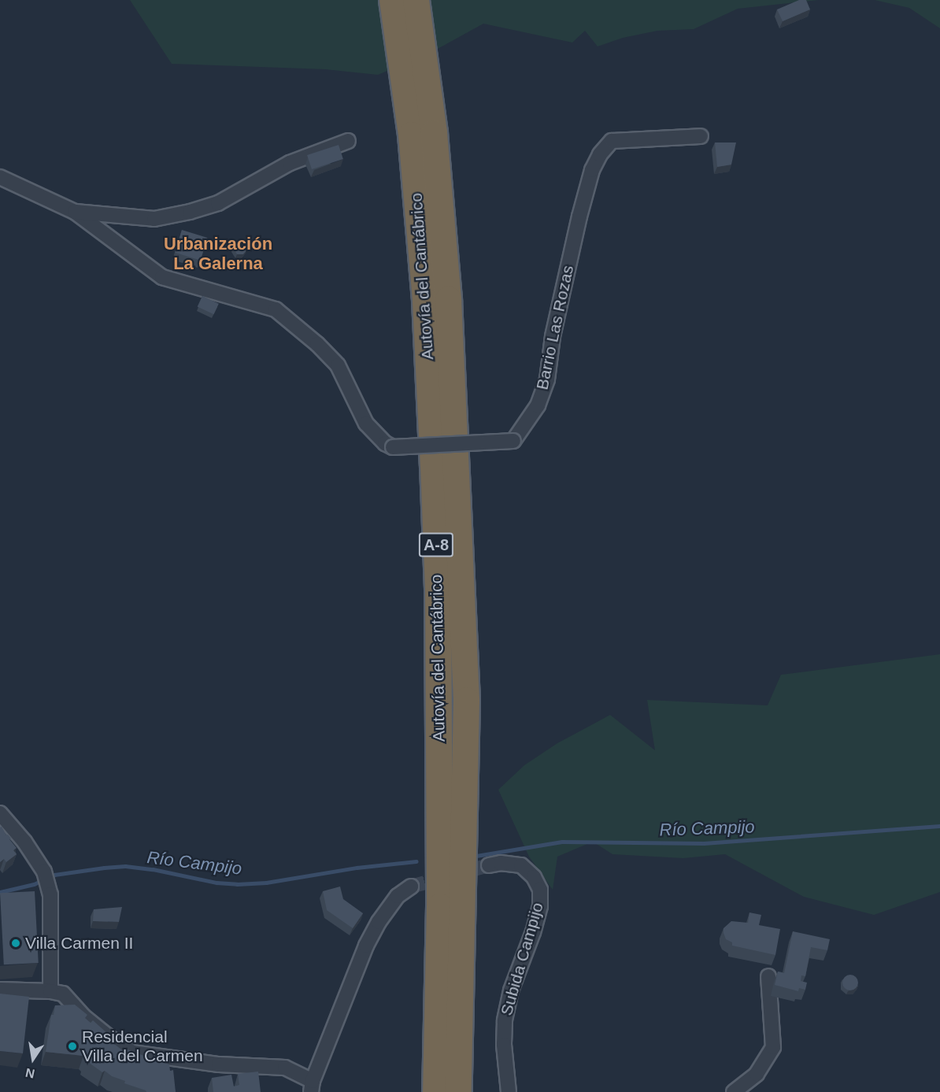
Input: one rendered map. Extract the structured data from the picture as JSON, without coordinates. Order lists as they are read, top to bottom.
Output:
{
  "streets": {
    "highway": ["Autovía del Cantábrico", "A-8"],
    "street": ["Barrio Las Rozas", "Subida Campijo"]
  },
  "districts": ["Urbanización La Galerna"],
  "water": ["Río Campijo"],
  "places": ["Villa Carmen II", "Residencial Villa del Carmen"],
  "north": "bottom"
}
